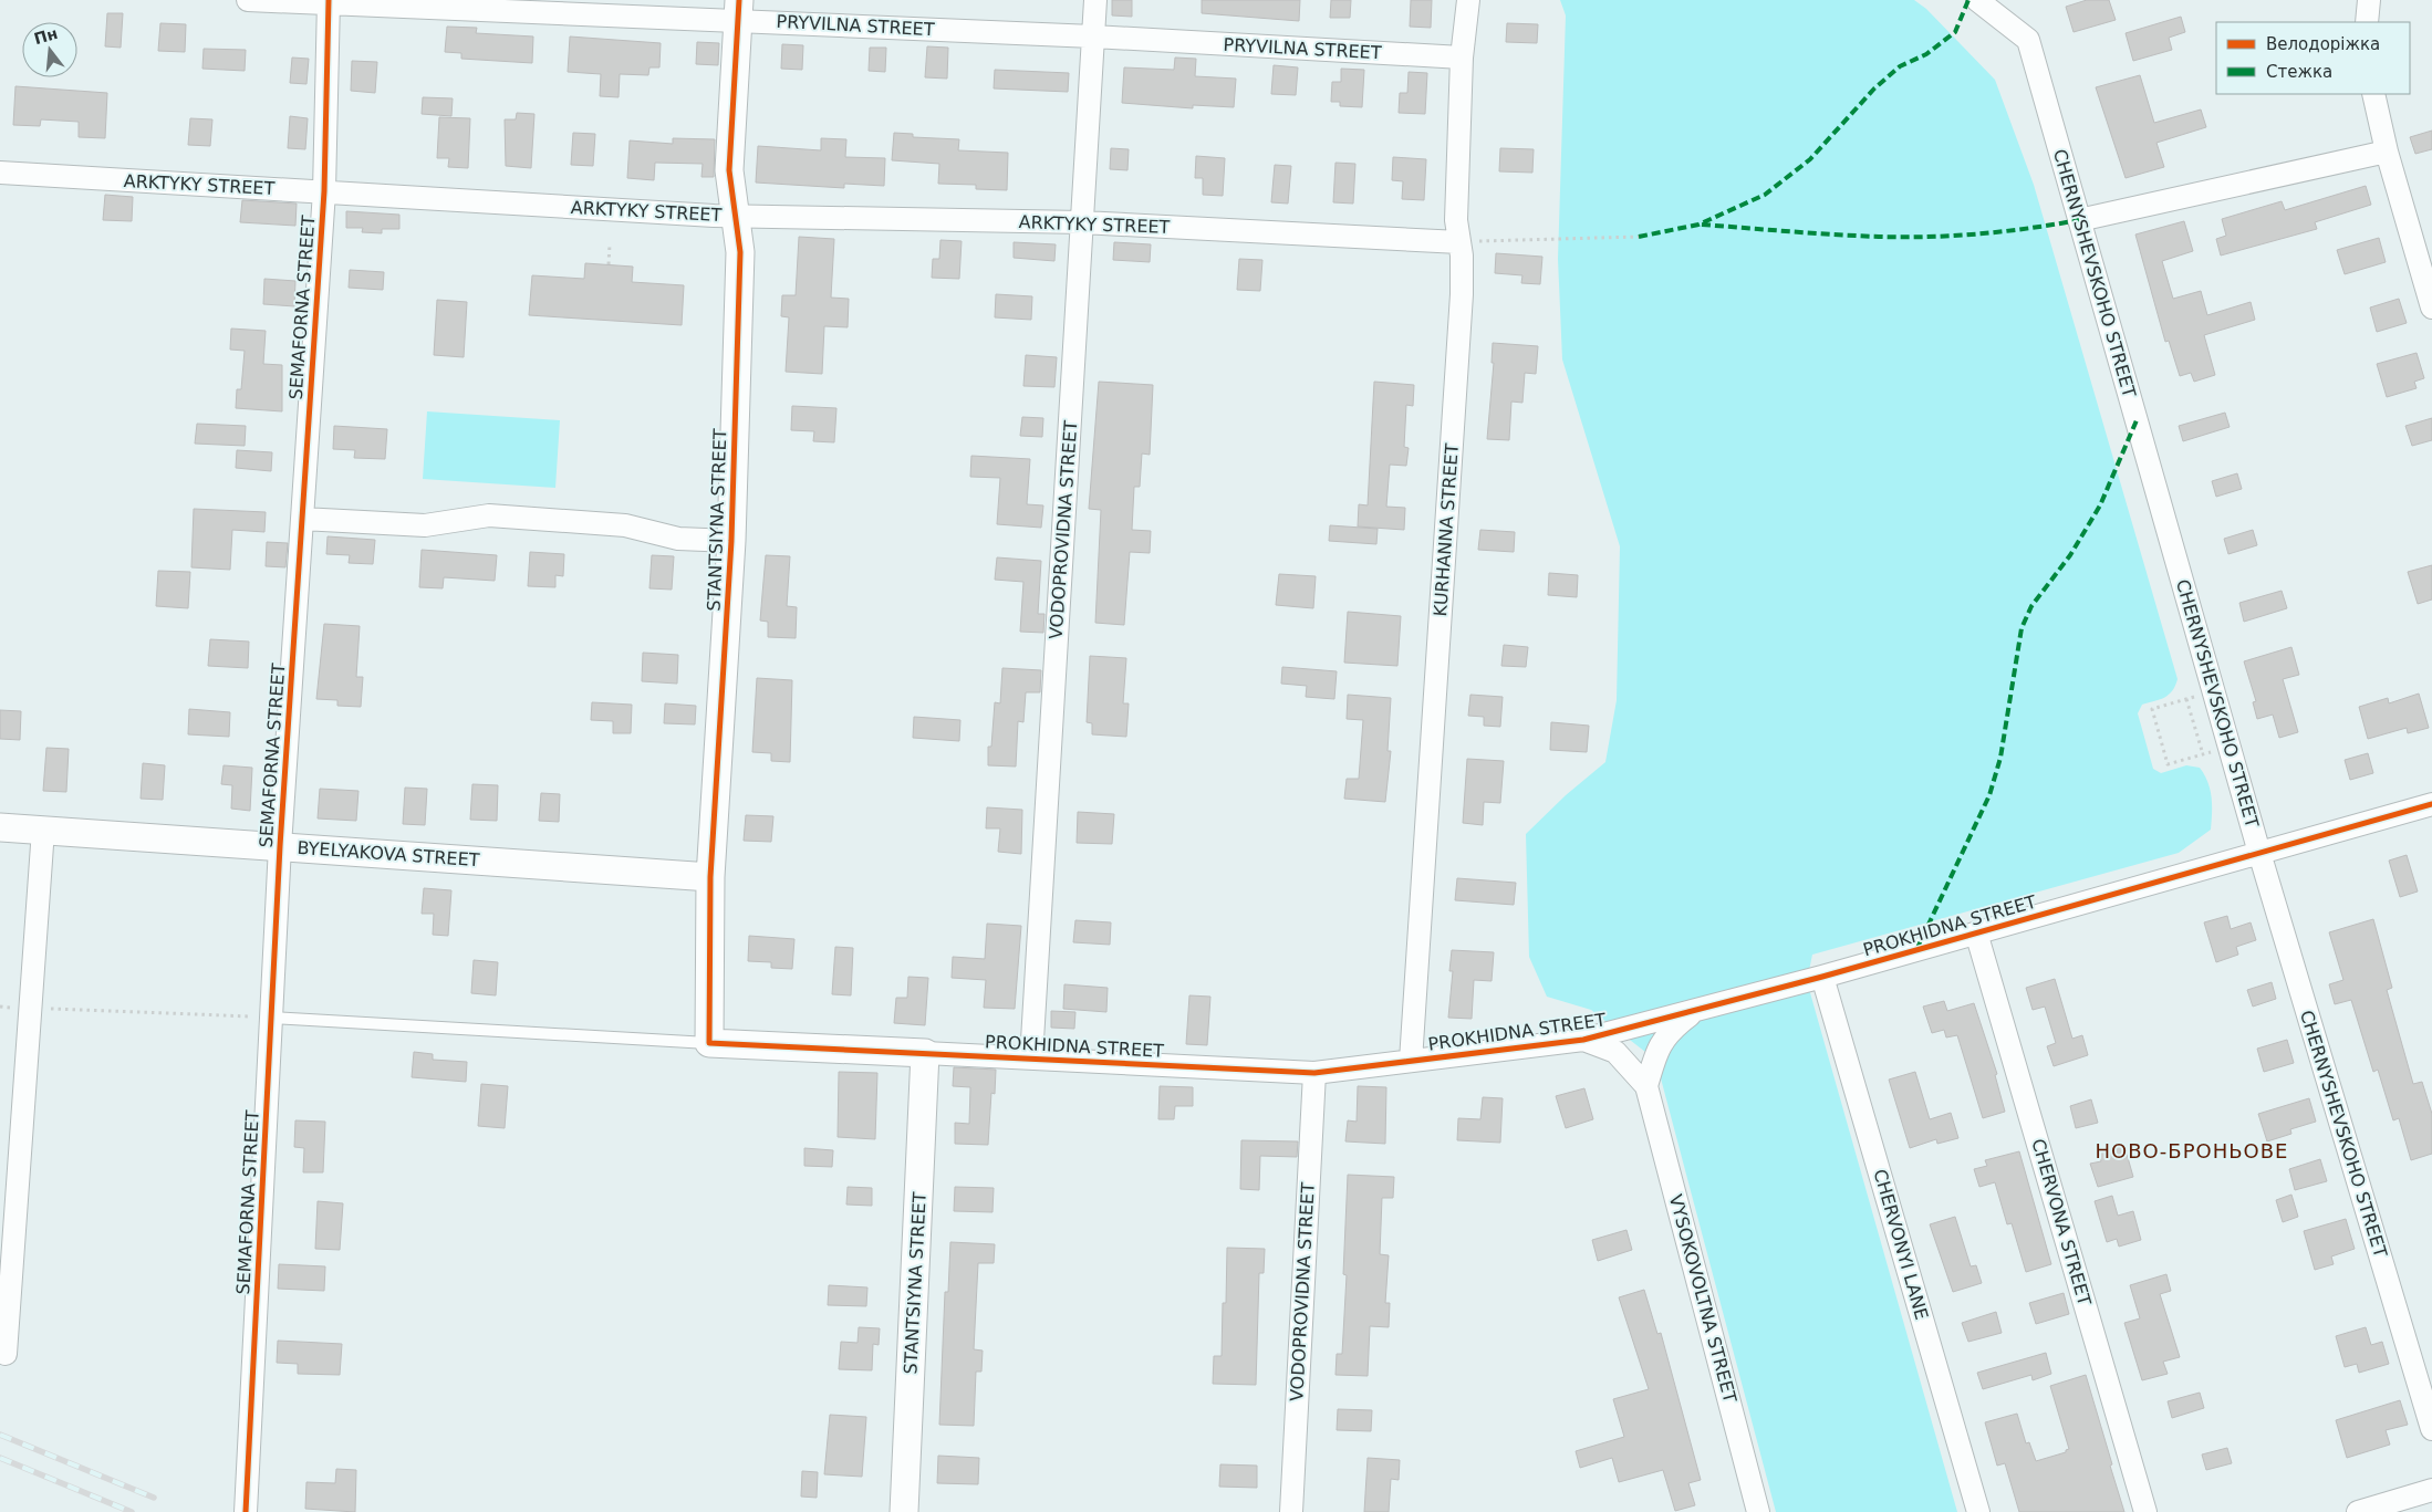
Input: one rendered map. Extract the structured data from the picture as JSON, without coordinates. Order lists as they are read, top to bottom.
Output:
{
  "streets": {
    "street": [
      "PRYVILNA STREET",
      "ARKTYKY STREET",
      "CHERNYSHEVSKOHO STREET",
      "SEMAFORNA STREET",
      "STANTSIYNA STREET",
      "VODOPROVIDNA STREET",
      "KURHANNA STREET",
      "BYELYAKOVA STREET",
      "PROKHIDNA STREET",
      "CHERVONA STREET",
      "CHERVONYI LANE",
      "VYSOKOVOLTNA STREET"
    ]
  },
  "crossings": [
    ["PRYVILNA STREET", "SEMAFORNA STREET"],
    ["PRYVILNA STREET", "STANTSIYNA STREET"],
    ["PRYVILNA STREET", "VODOPROVIDNA STREET"],
    ["PRYVILNA STREET", "KURHANNA STREET"],
    ["ARKTYKY STREET", "SEMAFORNA STREET"],
    ["ARKTYKY STREET", "STANTSIYNA STREET"],
    ["ARKTYKY STREET", "VODOPROVIDNA STREET"],
    ["ARKTYKY STREET", "KURHANNA STREET"],
    ["CHERNYSHEVSKOHO STREET", "PROKHIDNA STREET"],
    ["SEMAFORNA STREET", "BYELYAKOVA STREET"],
    ["STANTSIYNA STREET", "BYELYAKOVA STREET"],
    ["STANTSIYNA STREET", "PROKHIDNA STREET"],
    ["VODOPROVIDNA STREET", "PROKHIDNA STREET"],
    ["KURHANNA STREET", "PROKHIDNA STREET"],
    ["PROKHIDNA STREET", "CHERVONA STREET"],
    ["PROKHIDNA STREET", "CHERVONYI LANE"],
    ["PROKHIDNA STREET", "VYSOKOVOLTNA STREET"]
  ],
  "districts": ["НОВО-БРОНЬОВЕ"],
  "legend": ["Велодоріжка", "Стежка"],
  "north": "top"
}
